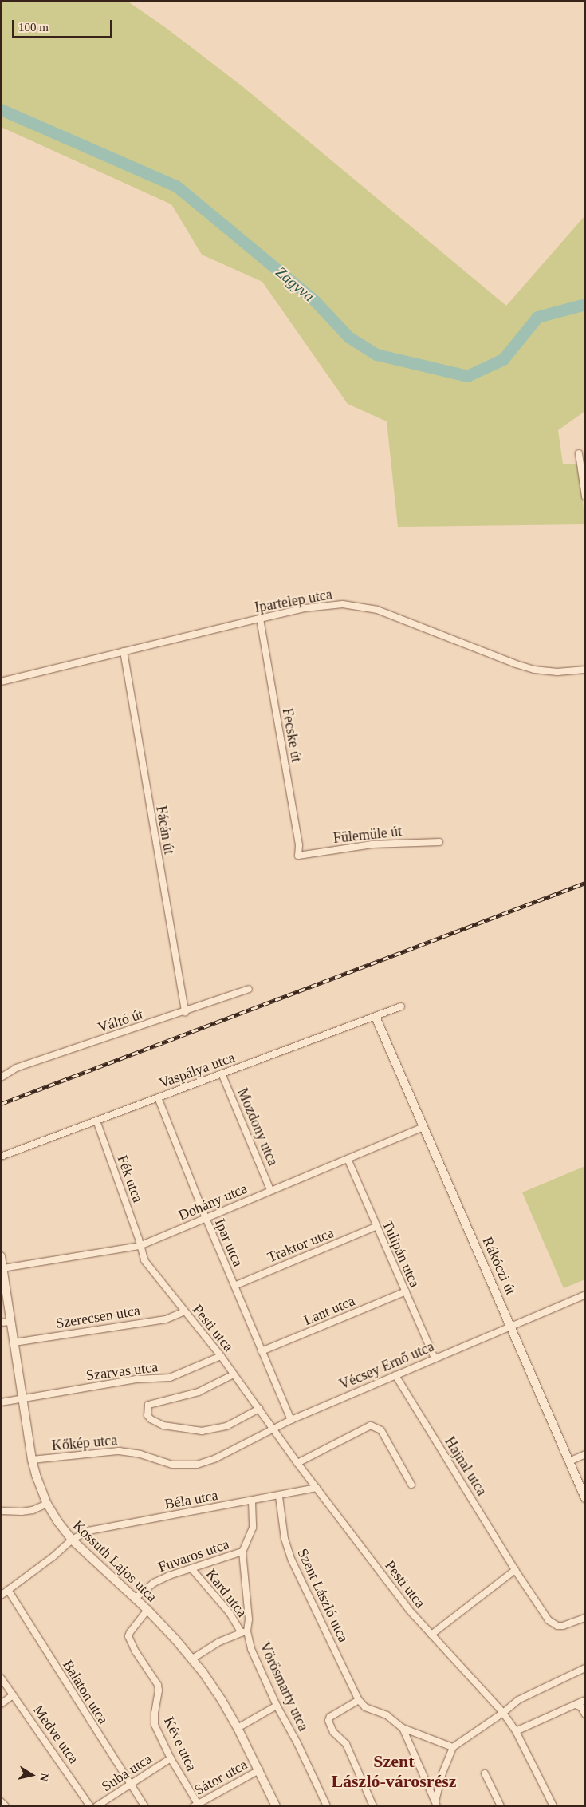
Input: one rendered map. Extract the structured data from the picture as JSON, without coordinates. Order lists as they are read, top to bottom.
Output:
{
  "streets": {
    "street": [
      "Ipartelep utca",
      "Fecske út",
      "Fácán út",
      "Fülemüle út",
      "Váltó út",
      "Vaspálya utca",
      "Mozdony utca",
      "Fék utca",
      "Dohány utca",
      "Ipar utca",
      "Traktor utca",
      "Tulipán utca",
      "Rákóczi út",
      "Lant utca",
      "Szerecsen utca",
      "Pesti utca",
      "Vécsey Ernő utca",
      "Szarvas utca",
      "Kőkép utca",
      "Hajnal utca",
      "Béla utca",
      "Fuvaros utca",
      "Kossuth Lajos utca",
      "Kard utca",
      "Szent László utca",
      "Vörösmarty utca",
      "Balaton utca",
      "Medve utca",
      "Kéve utca",
      "Suba utca",
      "Sátor utca"
    ]
  },
  "crossings": [
    ["Ipartelep utca", "Fecske út"],
    ["Ipartelep utca", "Fácán út"],
    ["Fecske út", "Fülemüle út"],
    ["Fácán út", "Váltó út"],
    ["Vaspálya utca", "Mozdony utca"],
    ["Vaspálya utca", "Fék utca"],
    ["Vaspálya utca", "Ipar utca"],
    ["Vaspálya utca", "Rákóczi út"],
    ["Mozdony utca", "Dohány utca"],
    ["Fék utca", "Dohány utca"],
    ["Fék utca", "Pesti utca"],
    ["Dohány utca", "Ipar utca"],
    ["Dohány utca", "Tulipán utca"],
    ["Dohány utca", "Rákóczi út"],
    ["Dohány utca", "Pesti utca"],
    ["Dohány utca", "Kossuth Lajos utca"],
    ["Ipar utca", "Traktor utca"],
    ["Ipar utca", "Lant utca"],
    ["Ipar utca", "Vécsey Ernő utca"],
    ["Traktor utca", "Tulipán utca"],
    ["Tulipán utca", "Lant utca"],
    ["Tulipán utca", "Vécsey Ernő utca"],
    ["Rákóczi út", "Vécsey Ernő utca"],
    ["Szerecsen utca", "Pesti utca"],
    ["Szerecsen utca", "Kossuth Lajos utca"],
    ["Pesti utca", "Vécsey Ernő utca"],
    ["Pesti utca", "Szarvas utca"],
    ["Pesti utca", "Kőkép utca"],
    ["Pesti utca", "Béla utca"],
    ["Vécsey Ernő utca", "Kőkép utca"],
    ["Vécsey Ernő utca", "Hajnal utca"],
    ["Szarvas utca", "Kossuth Lajos utca"],
    ["Kőkép utca", "Kossuth Lajos utca"],
    ["Béla utca", "Kossuth Lajos utca"],
    ["Béla utca", "Szent László utca"],
    ["Béla utca", "Vörösmarty utca"],
    ["Béla utca", "Balaton utca"],
    ["Fuvaros utca", "Kossuth Lajos utca"],
    ["Fuvaros utca", "Kard utca"],
    ["Fuvaros utca", "Vörösmarty utca"],
    ["Kossuth Lajos utca", "Kéve utca"],
    ["Kossuth Lajos utca", "Sátor utca"],
    ["Kard utca", "Vörösmarty utca"],
    ["Balaton utca", "Suba utca"],
    ["Kéve utca", "Suba utca"],
    ["Kéve utca", "Sátor utca"]
  ],
  "districts": ["Szent László-városrész"],
  "water": ["Zagyva"],
  "scale_bar": "100 m",
  "north": "right"
}
